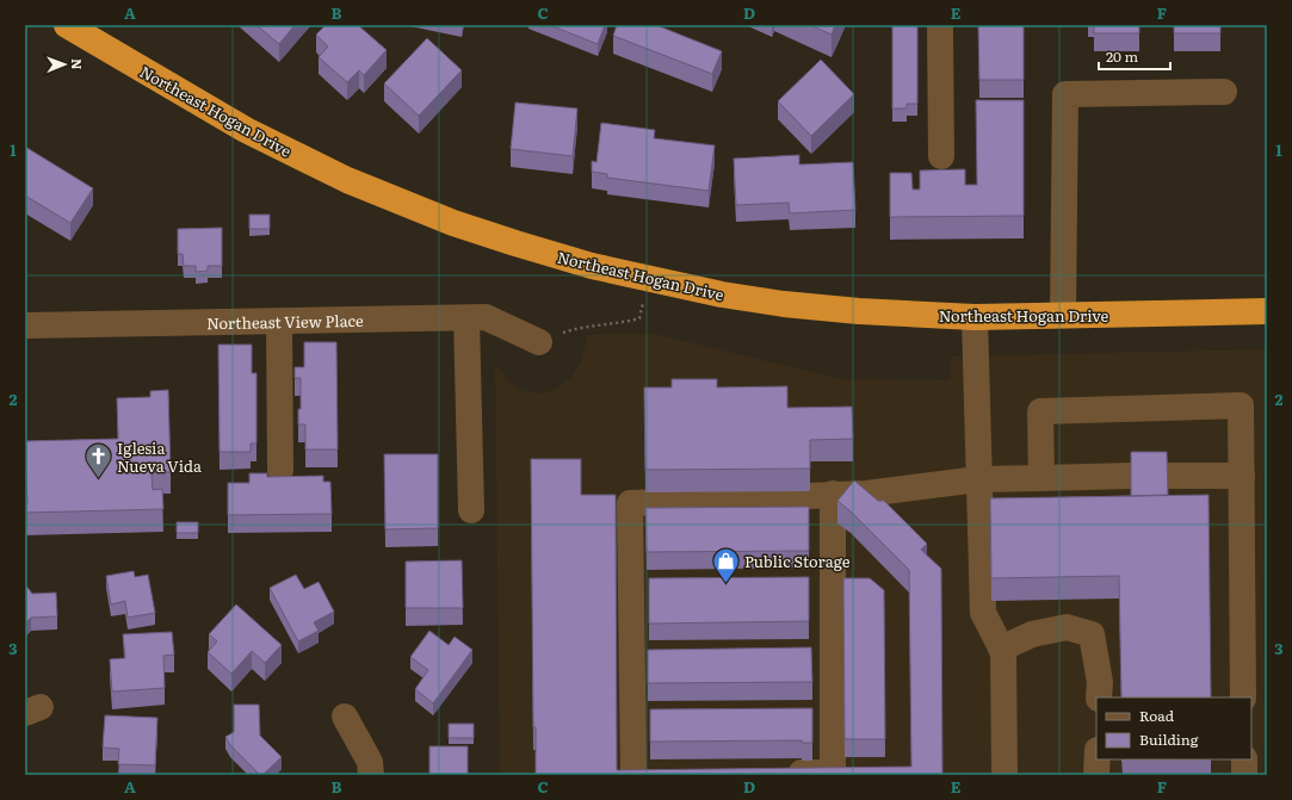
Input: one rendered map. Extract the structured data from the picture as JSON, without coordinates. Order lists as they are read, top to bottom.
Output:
{
  "streets": {
    "highway": ["Northeast Hogan Drive"],
    "street": ["Northeast View Place"]
  },
  "places": {
    "church": ["Iglesia Nueva Vida"],
    "shop": ["Public Storage"]
  },
  "legend": ["Road", "Building"],
  "scale_bar": "20 m",
  "north": "right",
  "grid": {
    "columns": [
      "A",
      "B",
      "C",
      "D",
      "E",
      "F"
    ],
    "rows": ["1", "2", "3"]
  }
}
